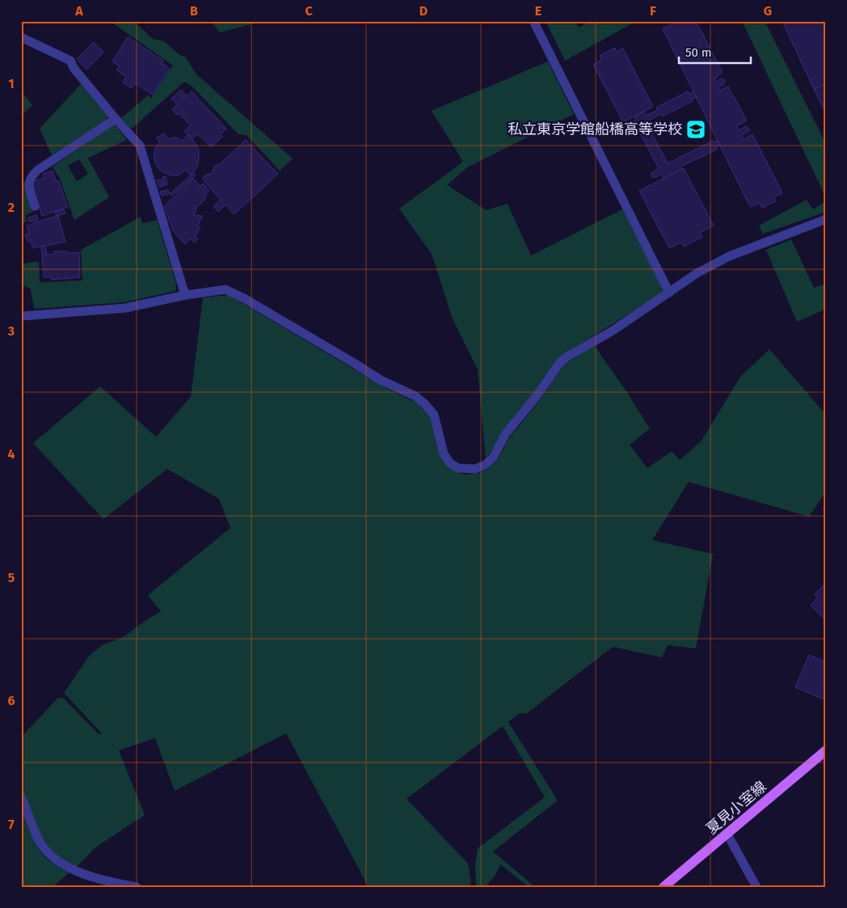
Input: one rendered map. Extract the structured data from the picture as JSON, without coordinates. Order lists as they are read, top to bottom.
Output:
{
  "streets": {
    "main road": ["夏見小室線"]
  },
  "places": {
    "school or university": ["私立東京学館船橋高等学校"]
  },
  "scale_bar": "50 m",
  "grid": {
    "columns": [
      "A",
      "B",
      "C",
      "D",
      "E",
      "F",
      "G"
    ],
    "rows": [
      "1",
      "2",
      "3",
      "4",
      "5",
      "6",
      "7"
    ]
  }
}
